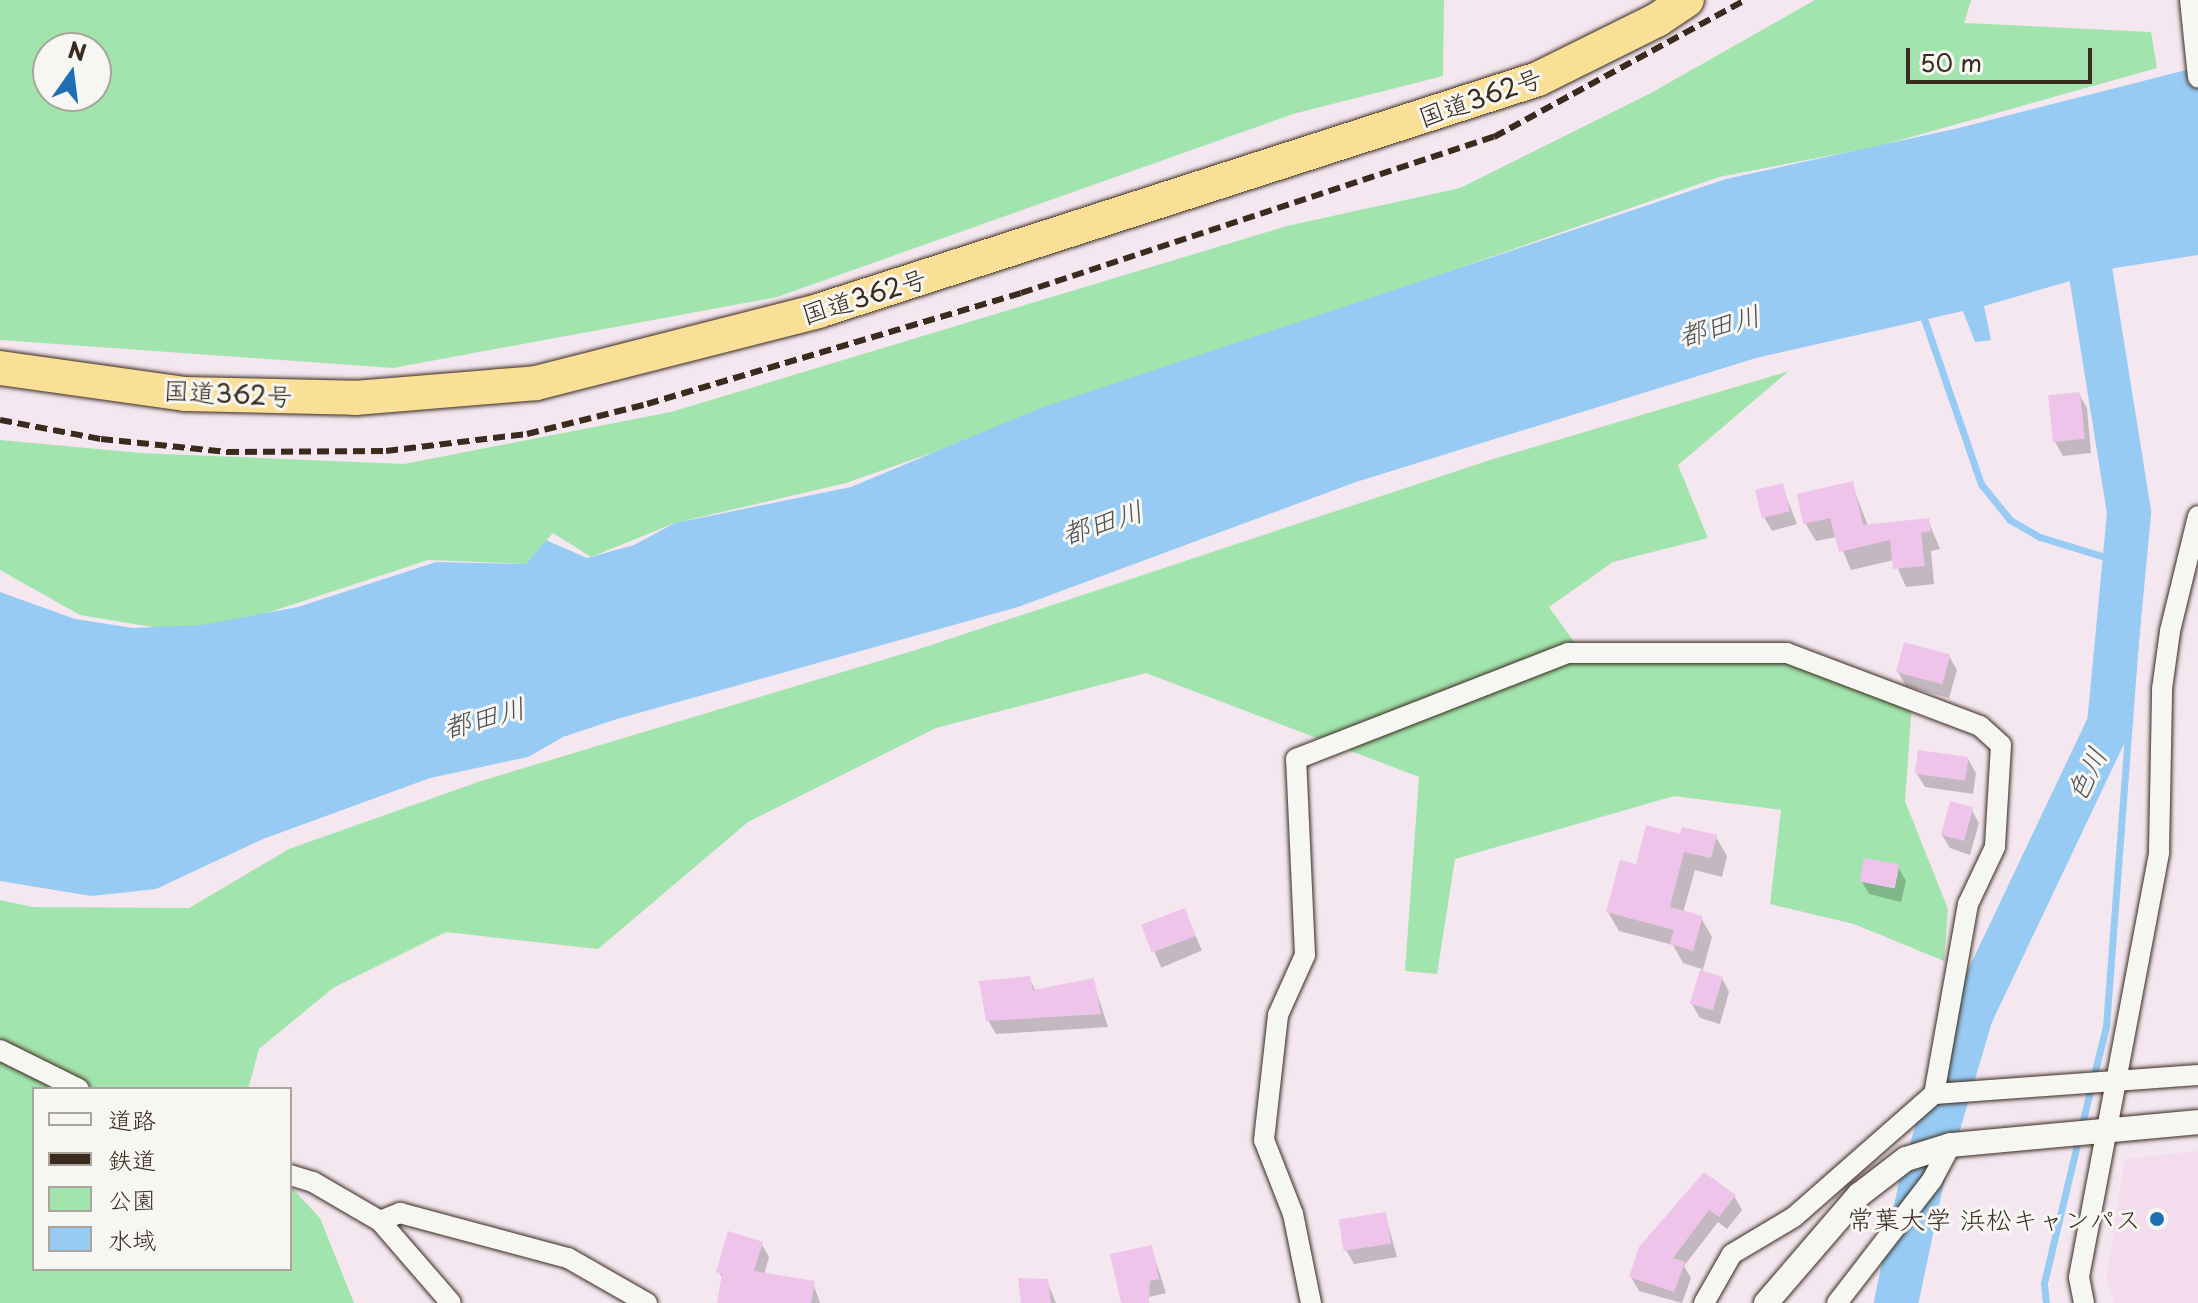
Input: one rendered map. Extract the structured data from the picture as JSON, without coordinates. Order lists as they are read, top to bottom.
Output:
{
  "streets": {
    "highway": ["国道362号"]
  },
  "water": ["都田川", "色川"],
  "places": ["常葉大学 浜松キャンパス"],
  "legend": [
    "道路",
    "鉄道",
    "公園",
    "水域"
  ],
  "scale_bar": "50 m",
  "north": "top"
}
